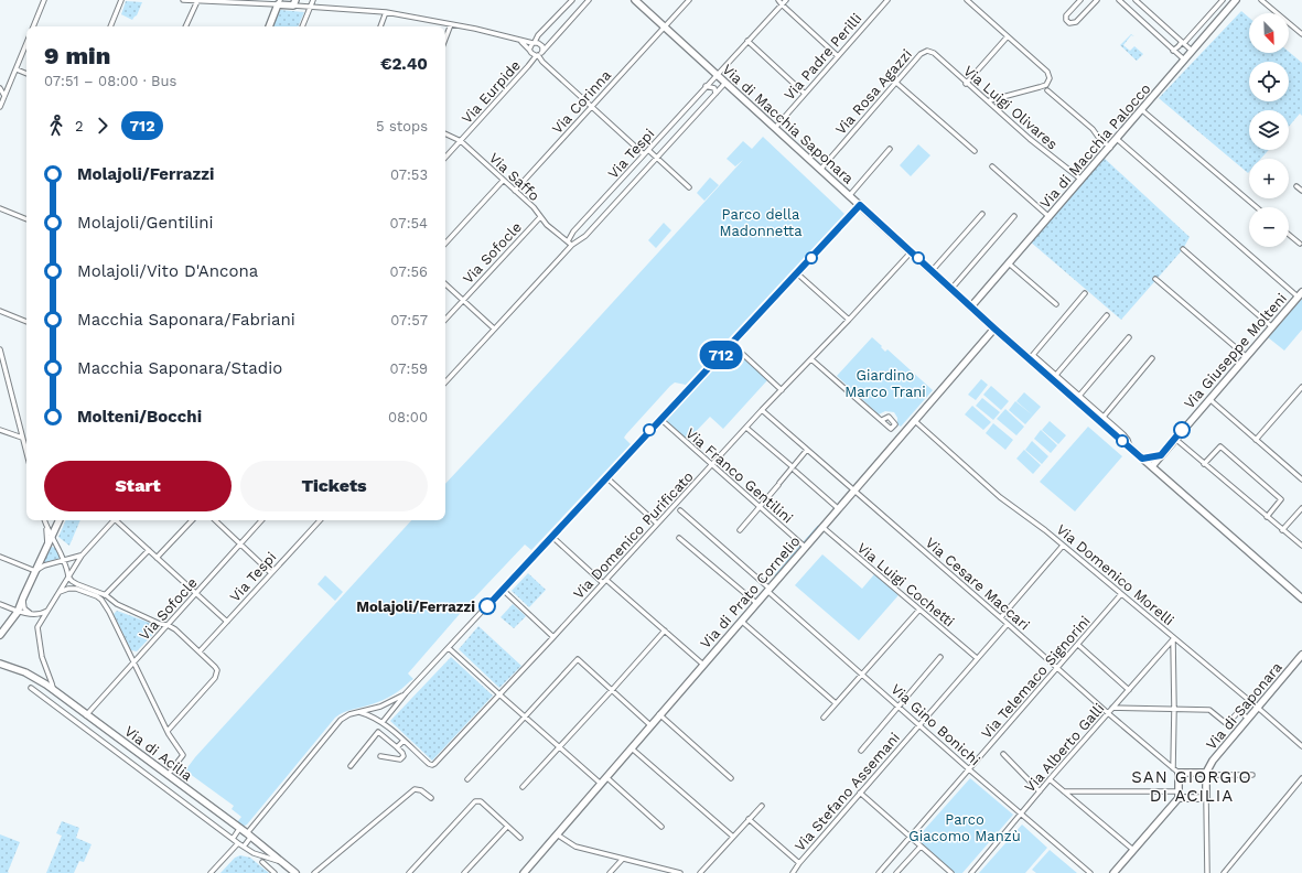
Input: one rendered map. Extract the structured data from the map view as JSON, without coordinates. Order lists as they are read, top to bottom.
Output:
{
  "streets": {
    "street": [
      "Via Padre Perilli",
      "Via Eurpide",
      "Via Rosa Agazzi",
      "Via Corinna",
      "Via Luigi Olivares",
      "Via di Macchia Saponara",
      "Via di Macchia Palocco",
      "Via Tespi",
      "Via Saffo",
      "Via Sofocle",
      "Via Giuseppe Molteni",
      "Via Franco Gentilini",
      "Via Domenico Purificato",
      "Via Domenico Morelli",
      "Via Cesare Maccari",
      "Via Luigi Cochetti",
      "Via di Prato Cornelio",
      "Via Telemaco Signorini",
      "Via di Saponara",
      "Via Gino Bonichi",
      "Via Alberto Galli",
      "Via di Acilia",
      "Via Stefano Assemani"
    ]
  },
  "crossings": [
    ["Via Padre Perilli", "Via di Macchia Saponara"],
    ["Via Eurpide", "Via Saffo"],
    ["Via Rosa Agazzi", "Via Luigi Olivares"],
    ["Via Rosa Agazzi", "Via di Macchia Saponara"],
    ["Via Corinna", "Via di Macchia Saponara"],
    ["Via Corinna", "Via Saffo"],
    ["Via Luigi Olivares", "Via di Macchia Palocco"],
    ["Via di Macchia Saponara", "Via di Macchia Palocco"],
    ["Via di Macchia Saponara", "Via Tespi"],
    ["Via di Macchia Saponara", "Via Giuseppe Molteni"],
    ["Via di Macchia Saponara", "Via Domenico Purificato"],
    ["Via di Macchia Saponara", "Via di Prato Cornelio"],
    ["Via Tespi", "Via Saffo"],
    ["Via Saffo", "Via Sofocle"],
    ["Via Sofocle", "Via di Acilia"],
    ["Via Franco Gentilini", "Via Domenico Purificato"],
    ["Via Franco Gentilini", "Via di Prato Cornelio"],
    ["Via Domenico Purificato", "Via Cesare Maccari"],
    ["Via Domenico Morelli", "Via di Prato Cornelio"],
    ["Via Domenico Morelli", "Via Telemaco Signorini"],
    ["Via Domenico Morelli", "Via di Saponara"],
    ["Via Domenico Morelli", "Via Alberto Galli"],
    ["Via Cesare Maccari", "Via di Prato Cornelio"],
    ["Via Cesare Maccari", "Via Telemaco Signorini"],
    ["Via Cesare Maccari", "Via Alberto Galli"],
    ["Via Luigi Cochetti", "Via di Prato Cornelio"],
    ["Via di Prato Cornelio", "Via Gino Bonichi"],
    ["Via Telemaco Signorini", "Via Gino Bonichi"],
    ["Via Gino Bonichi", "Via Alberto Galli"],
    ["Via Gino Bonichi", "Via Stefano Assemani"]
  ],
  "districts": ["SAN GIORGIO DI ACILIA"],
  "parks": ["Parco della Madonnetta", "Giardino Marco Trani", "Parco Giacomo Manzù"],
  "places": ["Molajoli/Ferrazzi"],
  "lines": ["bus line 712"],
  "north": "bottom right",
  "page": {
    "on_map": "712",
    "map_buttons": ["+", "−"],
    "heading": ["9 min", "07:51 – 08:00 · Bus", "€2.40"],
    "legs": ["2", "712", "5 stops"],
    "list": [
      {
        "name": "Molajoli/Ferrazzi",
        "value": "07:53"
      },
      {
        "name": "Molajoli/Gentilini",
        "value": "07:54"
      },
      {
        "name": "Molajoli/Vito D'Ancona",
        "value": "07:56"
      },
      {
        "name": "Macchia Saponara/Fabriani",
        "value": "07:57"
      },
      {
        "name": "Macchia Saponara/Stadio",
        "value": "07:59"
      },
      {
        "name": "Molteni/Bocchi",
        "value": "08:00"
      }
    ],
    "buttons": ["Start", "Tickets"]
  }
}
